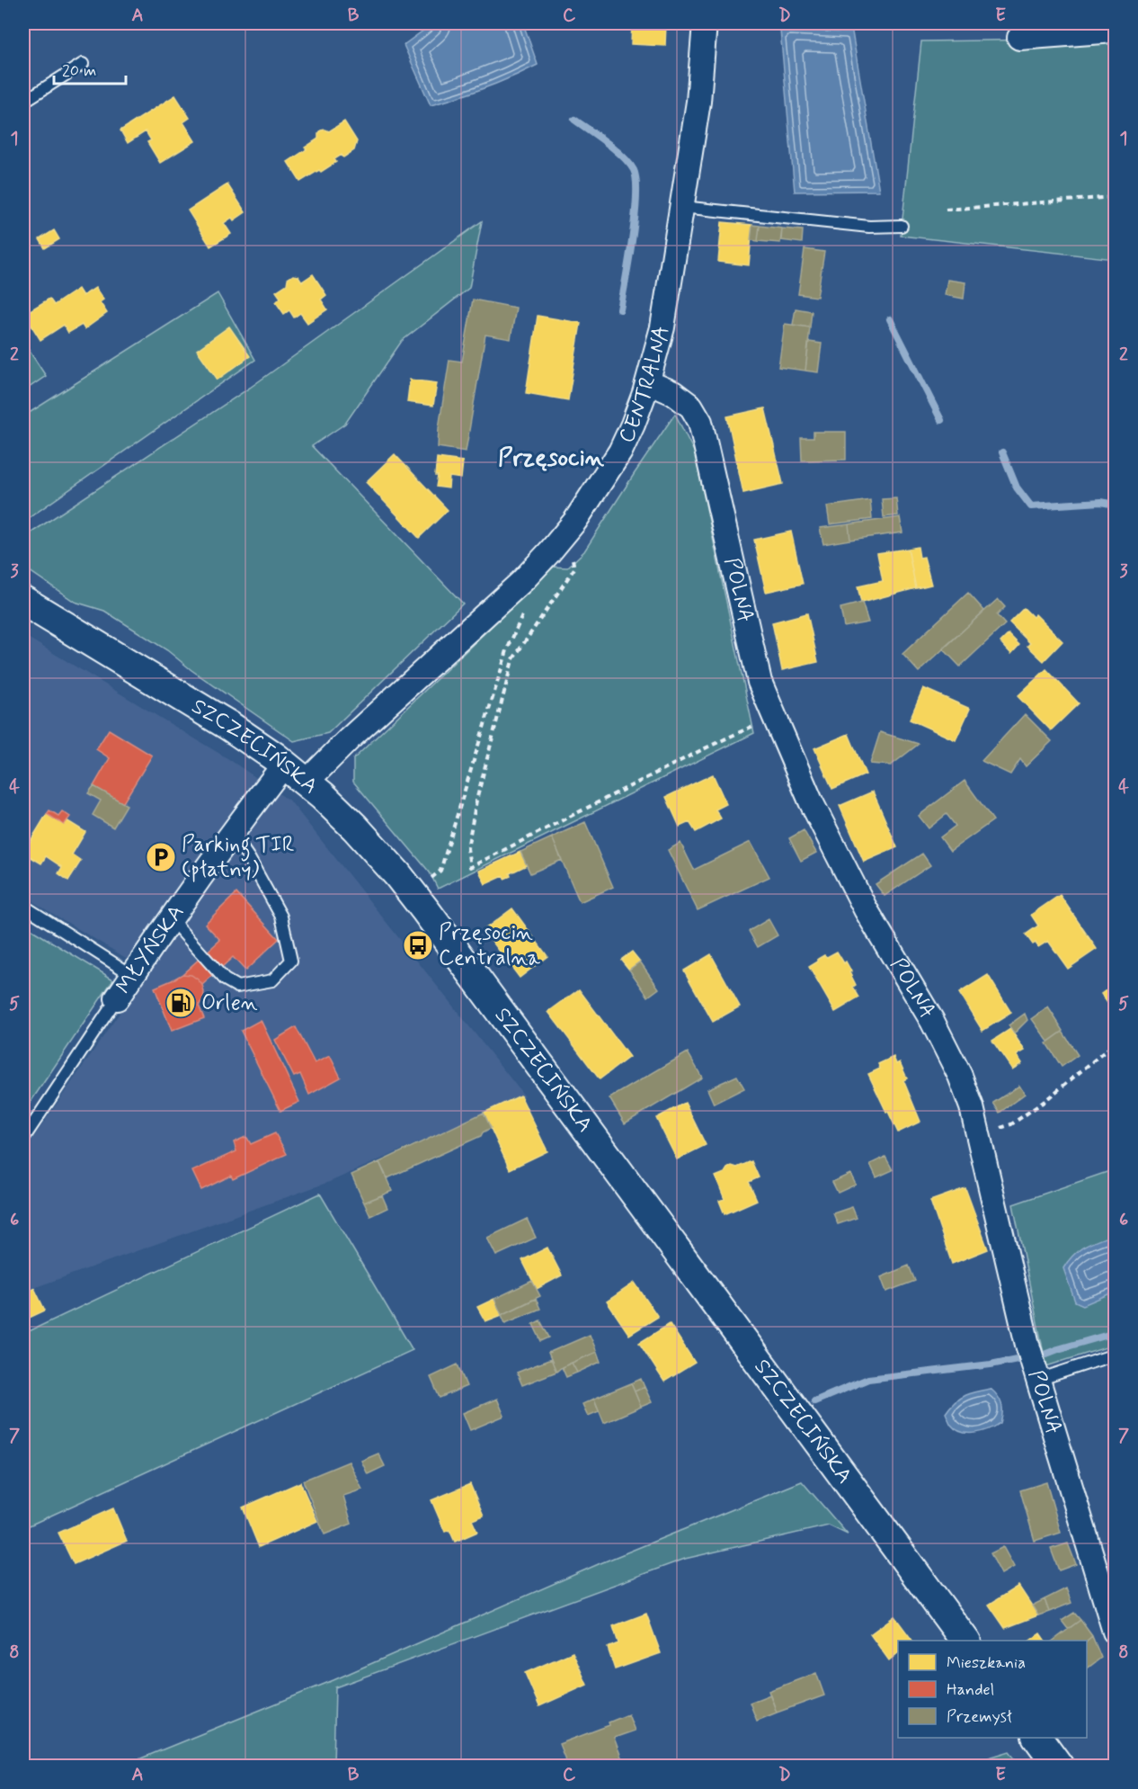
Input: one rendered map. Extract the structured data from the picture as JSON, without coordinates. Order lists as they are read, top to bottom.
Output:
{
  "streets": {
    "street": [
      "CENTRALNA",
      "POLNA",
      "SZCZECIŃSKA",
      "MŁYŃSKA"
    ]
  },
  "crossings": [
    ["CENTRALNA", "POLNA"],
    ["CENTRALNA", "SZCZECIŃSKA"],
    ["SZCZECIŃSKA", "MŁYŃSKA"]
  ],
  "districts": ["Przęsocin"],
  "places": {
    "parking": ["Parking TIR (płatny)"],
    "bus stop": ["Przęsocin Centralna"],
    "fuel station": ["Orlen"]
  },
  "legend": ["Mieszkania", "Handel", "Przemysł"],
  "scale_bar": "20 m",
  "grid": {
    "columns": [
      "A",
      "B",
      "C",
      "D",
      "E"
    ],
    "rows": [
      "1",
      "2",
      "3",
      "4",
      "5",
      "6",
      "7",
      "8"
    ]
  }
}
